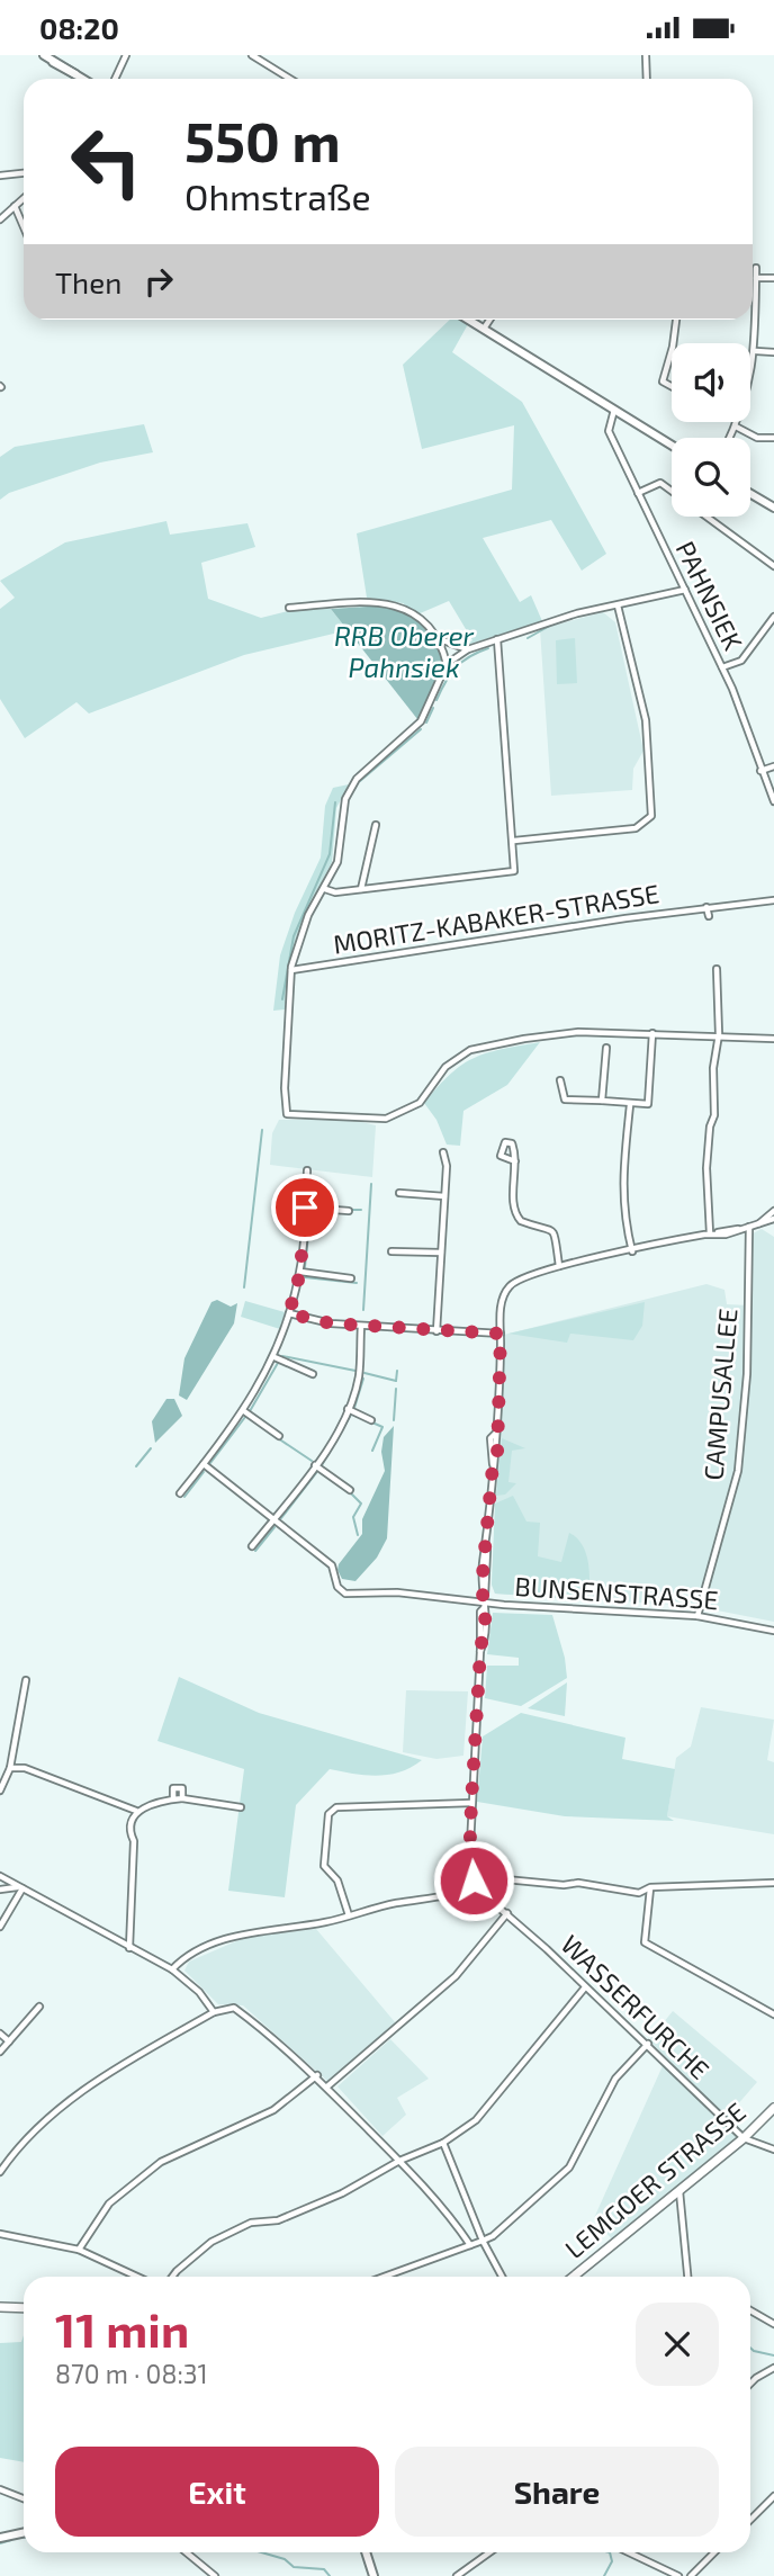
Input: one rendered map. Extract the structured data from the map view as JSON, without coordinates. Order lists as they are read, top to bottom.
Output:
{
  "streets": {
    "main road": ["LEMGOER STRASSE"],
    "street": [
      "PAHNSIEK",
      "MORITZ-KABAKER-STRASSE",
      "CAMPUSALLEE",
      "BUNSENSTRASSE",
      "WASSERFURCHE"
    ]
  },
  "crossings": [
    ["CAMPUSALLEE", "BUNSENSTRASSE"],
    ["WASSERFURCHE", "LEMGOER STRASSE"]
  ],
  "water": ["RRB Oberer Pahnsiek"],
  "page": {
    "status": "08:20",
    "turn": ["550 m", "Ohmstraße"],
    "then": "Then",
    "heading": ["11 min", "870 m · 08:31"],
    "buttons": ["Exit", "Share"]
  }
}
